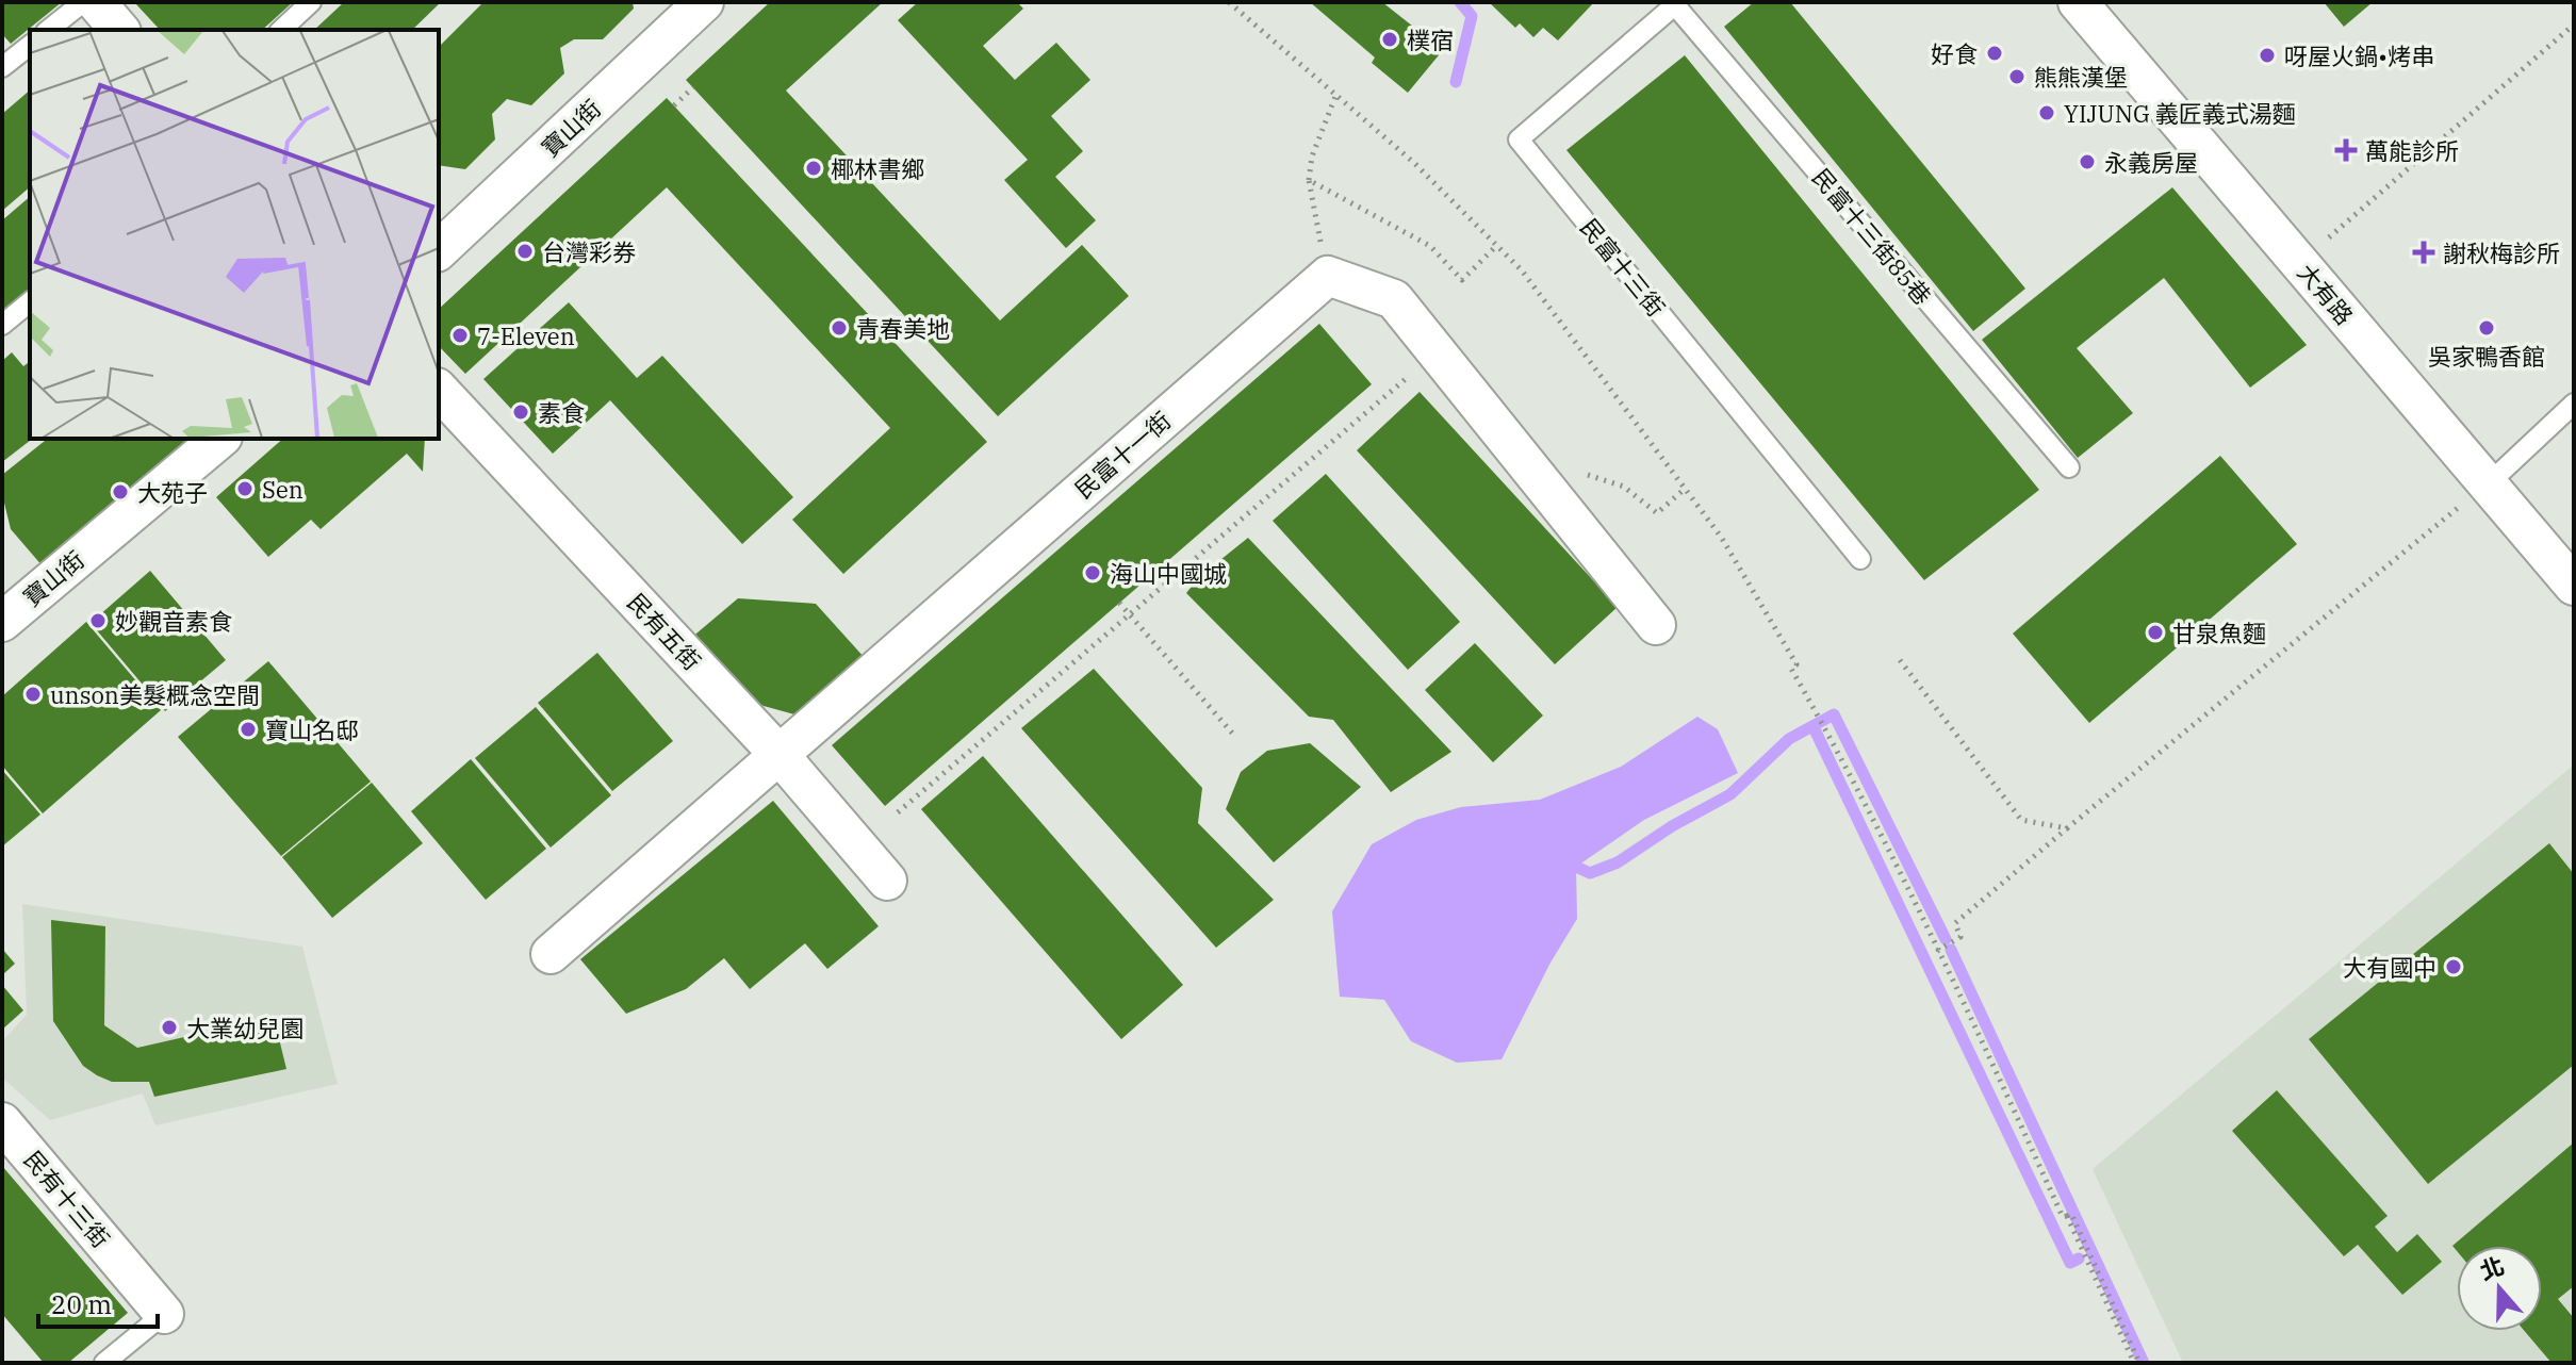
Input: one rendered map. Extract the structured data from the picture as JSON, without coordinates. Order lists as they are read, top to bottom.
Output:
{
  "streets": {
    "street": [
      "寶山街",
      "大有路",
      "民富十一街",
      "民有五街",
      "民有十三街"
    ],
    "lane": ["民富十三街85巷", "民富十三街"]
  },
  "crossings": [
    ["民富十三街85巷", "民富十三街"],
    ["民富十一街", "民有五街"]
  ],
  "places": {
    "other": [
      "樸宿",
      "好食",
      "呀屋火鍋•烤串",
      "熊熊漢堡",
      "YIJUNG 義匠義式湯麵",
      "永義房屋",
      "椰林書鄉",
      "台灣彩券",
      "青春美地",
      "吳家鴨香館",
      "7-Eleven",
      "素食",
      "Sen",
      "大苑子",
      "海山中國城",
      "妙觀音素食",
      "甘泉魚麵",
      "unson美髮概念空間",
      "寶山名邸",
      "大有國中",
      "大業幼兒園"
    ],
    "health": ["萬能診所", "謝秋梅診所"]
  },
  "scale_bar": "20 m",
  "north": "top"
}
